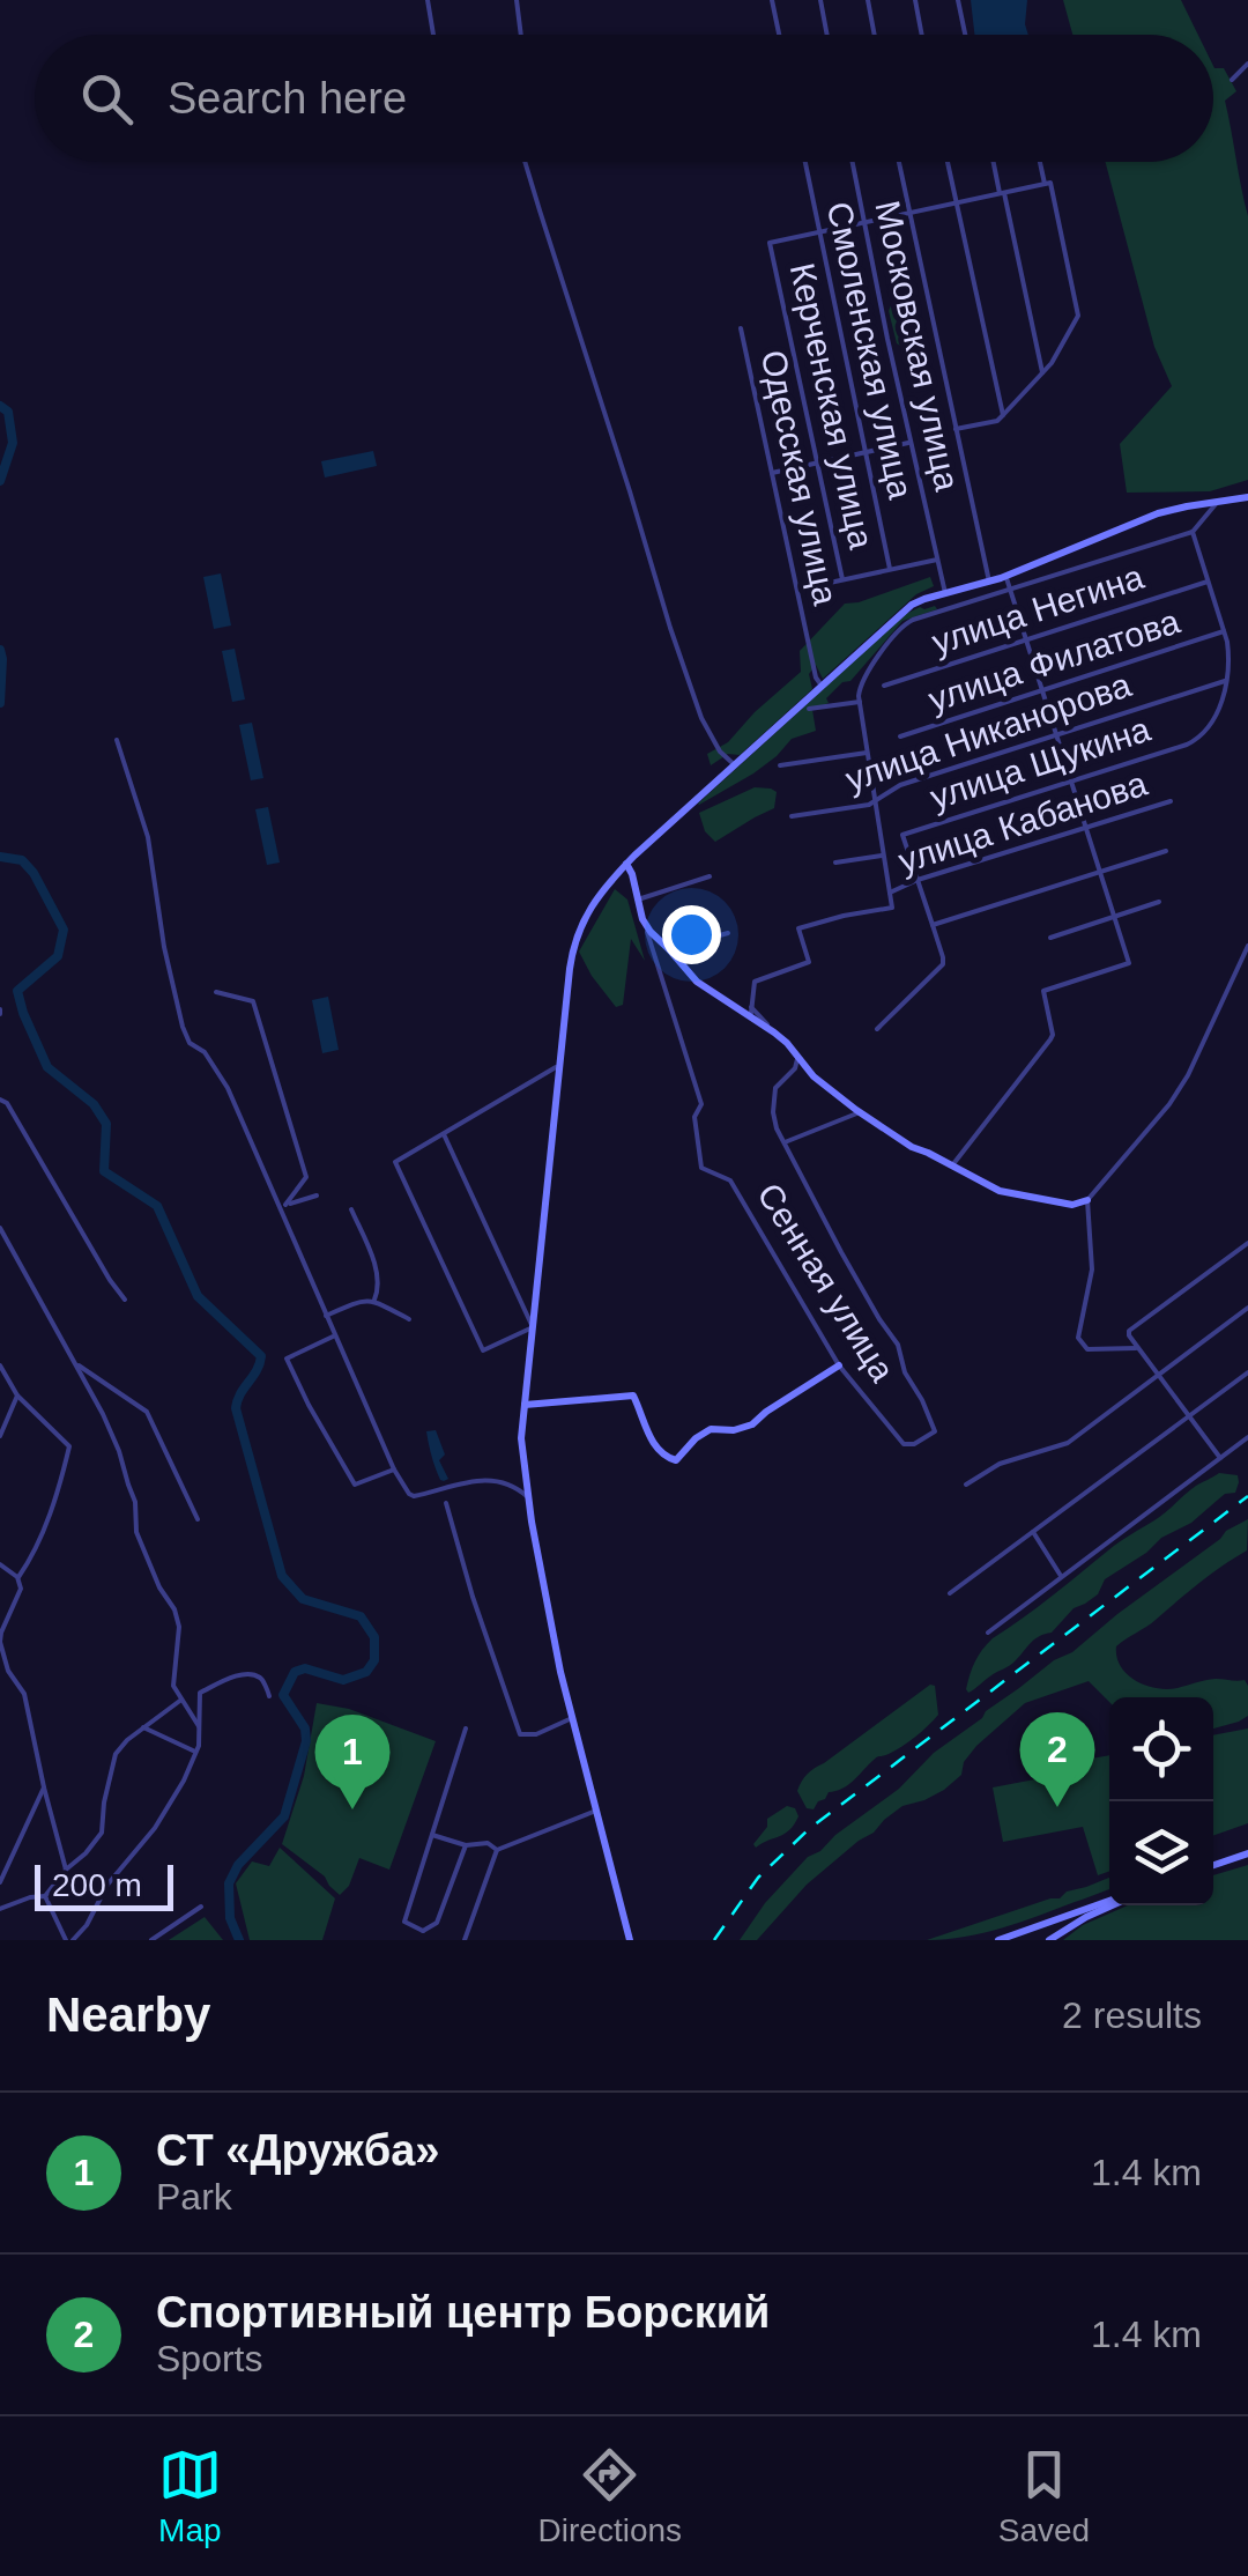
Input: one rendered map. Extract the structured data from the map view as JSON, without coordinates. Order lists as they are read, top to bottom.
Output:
{
  "streets": {
    "street": [
      "Московская улица",
      "Смоленская улица",
      "Керченская улица",
      "Одесская улица",
      "улица Негина",
      "улица Филатова",
      "улица Никанорова",
      "улица Щукина",
      "улица Кабанова",
      "Сенная улица"
    ]
  },
  "crossings": [
    ["Смоленская улица", "Керченская улица"],
    ["улица Никанорова", "улица Щукина"],
    ["улица Щукина", "улица Кабанова"]
  ],
  "scale_bar": "200 m",
  "page": {
    "search": "Search here",
    "pins": ["2", "1"],
    "scale": "200 m",
    "heading": ["Nearby", "2 results"],
    "list": [
      {
        "mark": "1",
        "name": "СТ «Дружба»",
        "note": "Park",
        "value": "1.4 km"
      },
      {
        "mark": "2",
        "name": "Спортивный центр Борский",
        "note": "Sports",
        "value": "1.4 km"
      }
    ],
    "nav": ["Map", "Directions", "Saved"]
  }
}
